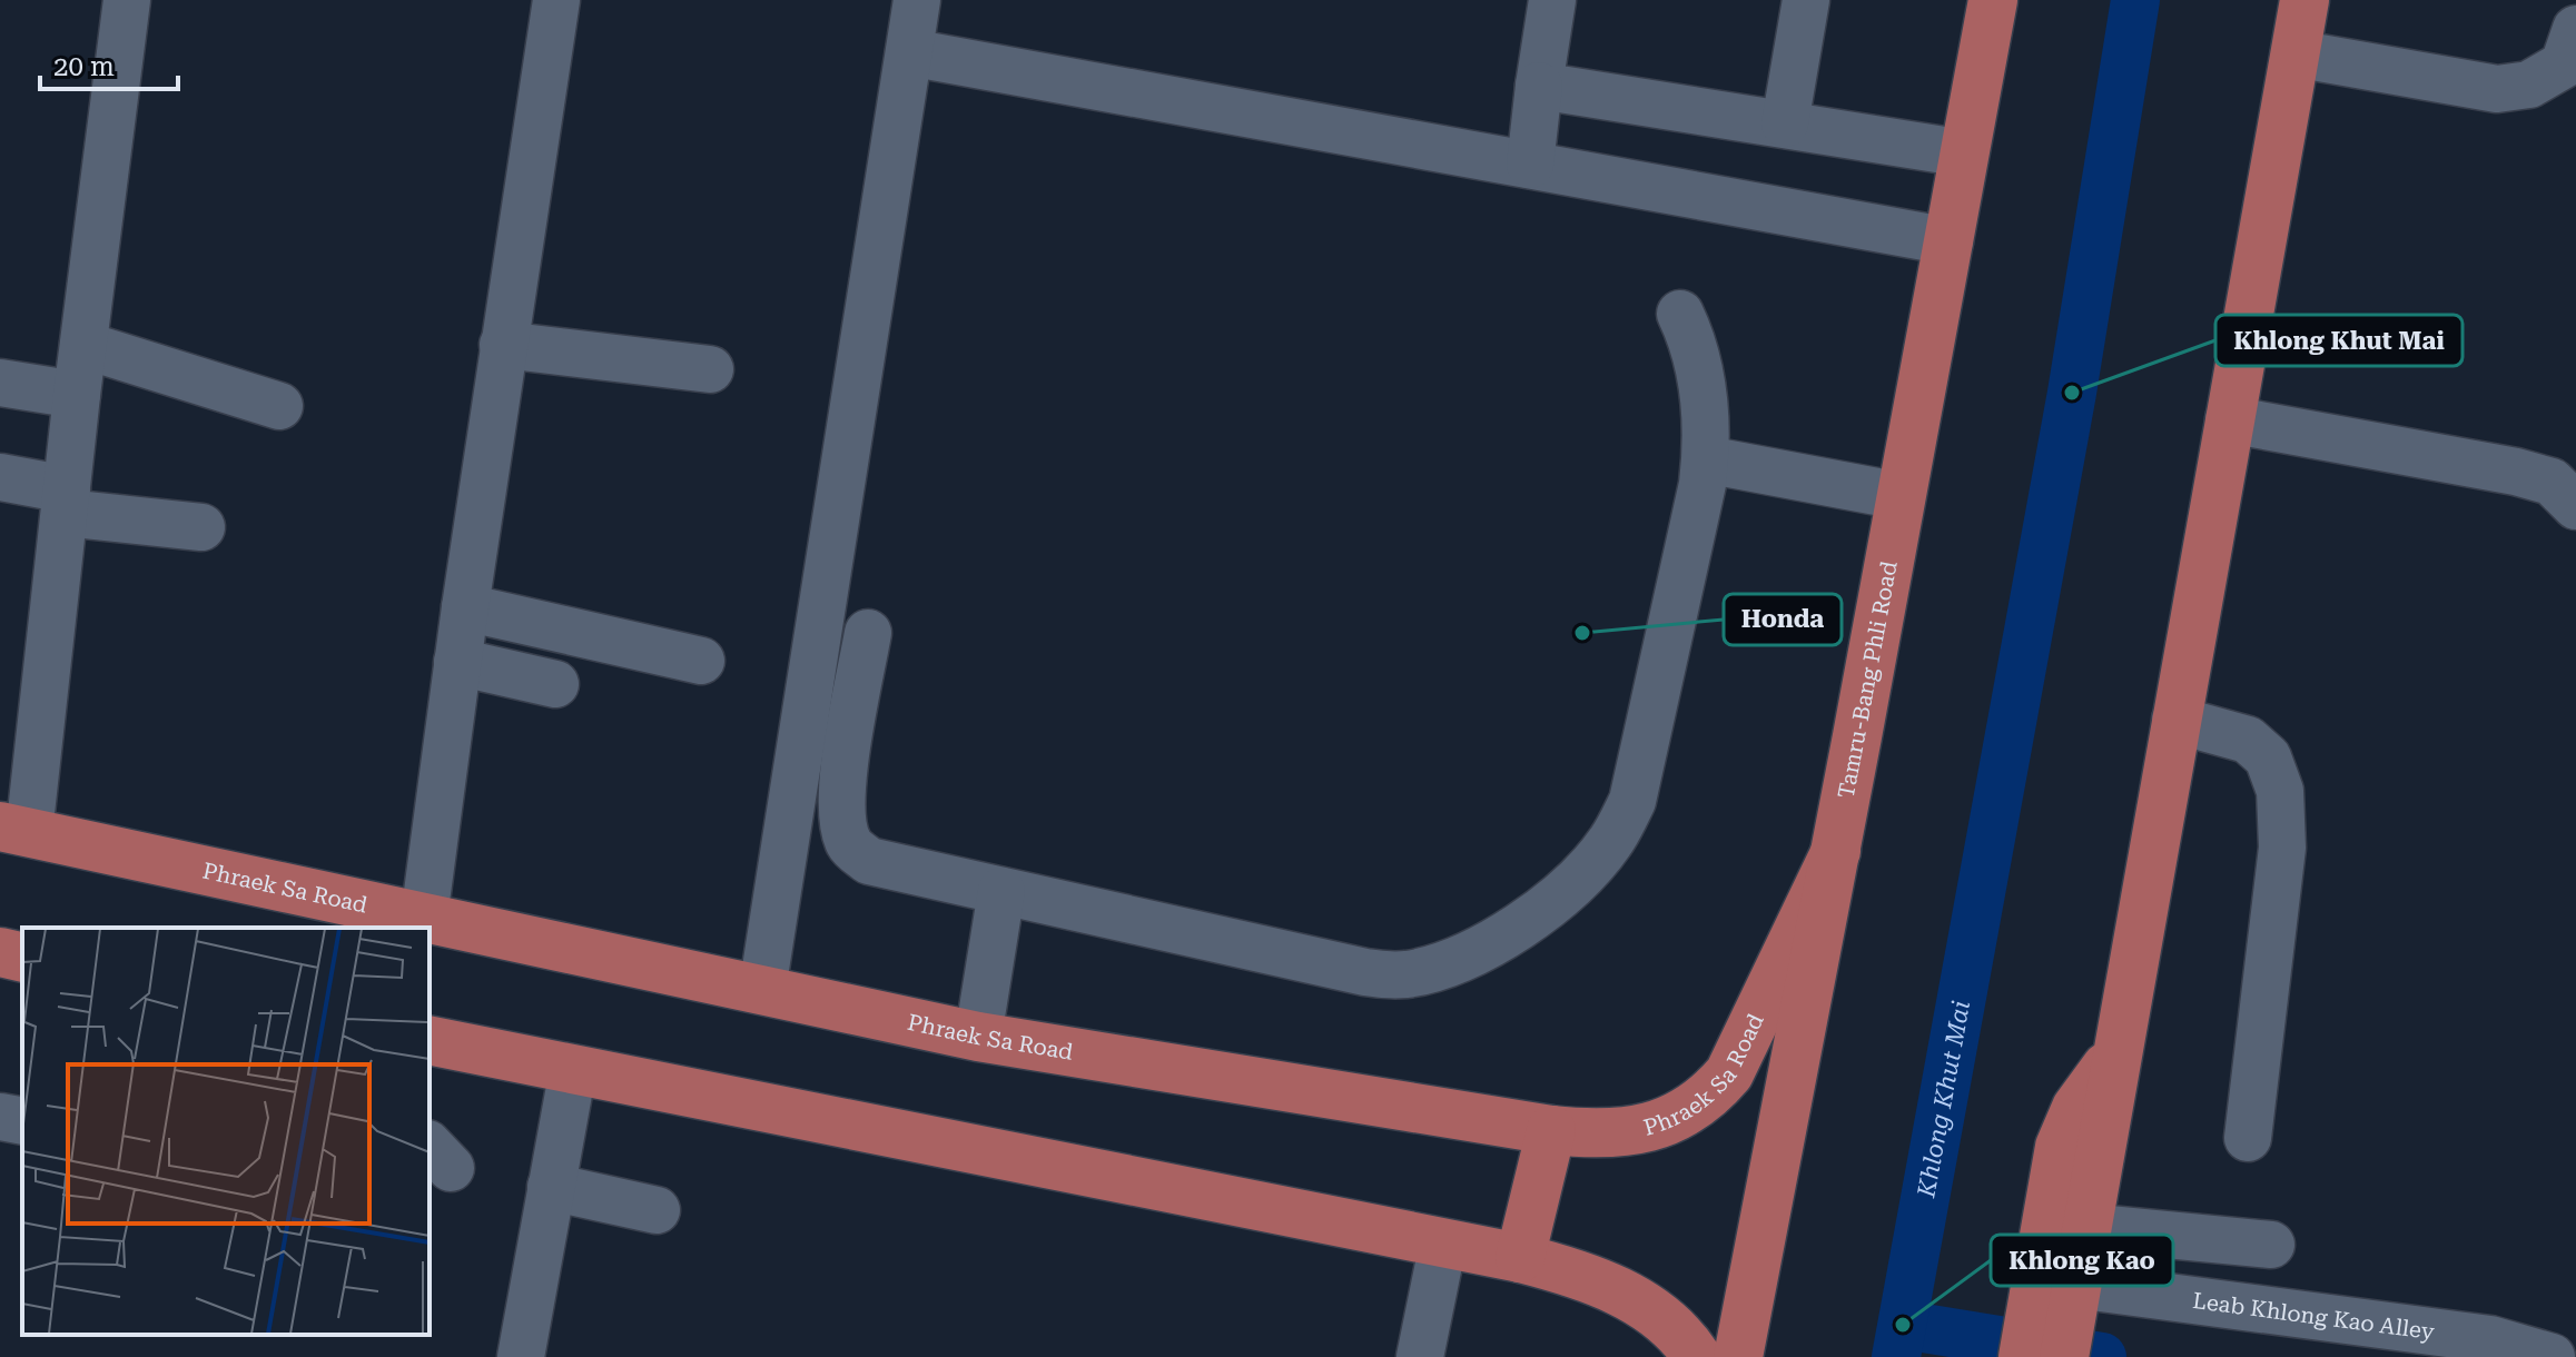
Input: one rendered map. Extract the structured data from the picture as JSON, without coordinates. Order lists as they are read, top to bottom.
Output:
{
  "streets": {
    "main road": ["Tamru-Bang Phli Road", "Phraek Sa Road"],
    "street": ["Leab Khlong Kao Alley"]
  },
  "crossings": [
    ["Tamru-Bang Phli Road", "Phraek Sa Road"]
  ],
  "water": ["Khlong Khut Mai"],
  "places": ["Khlong Khut Mai", "Honda", "Khlong Kao"],
  "scale_bar": "20 m"
}
